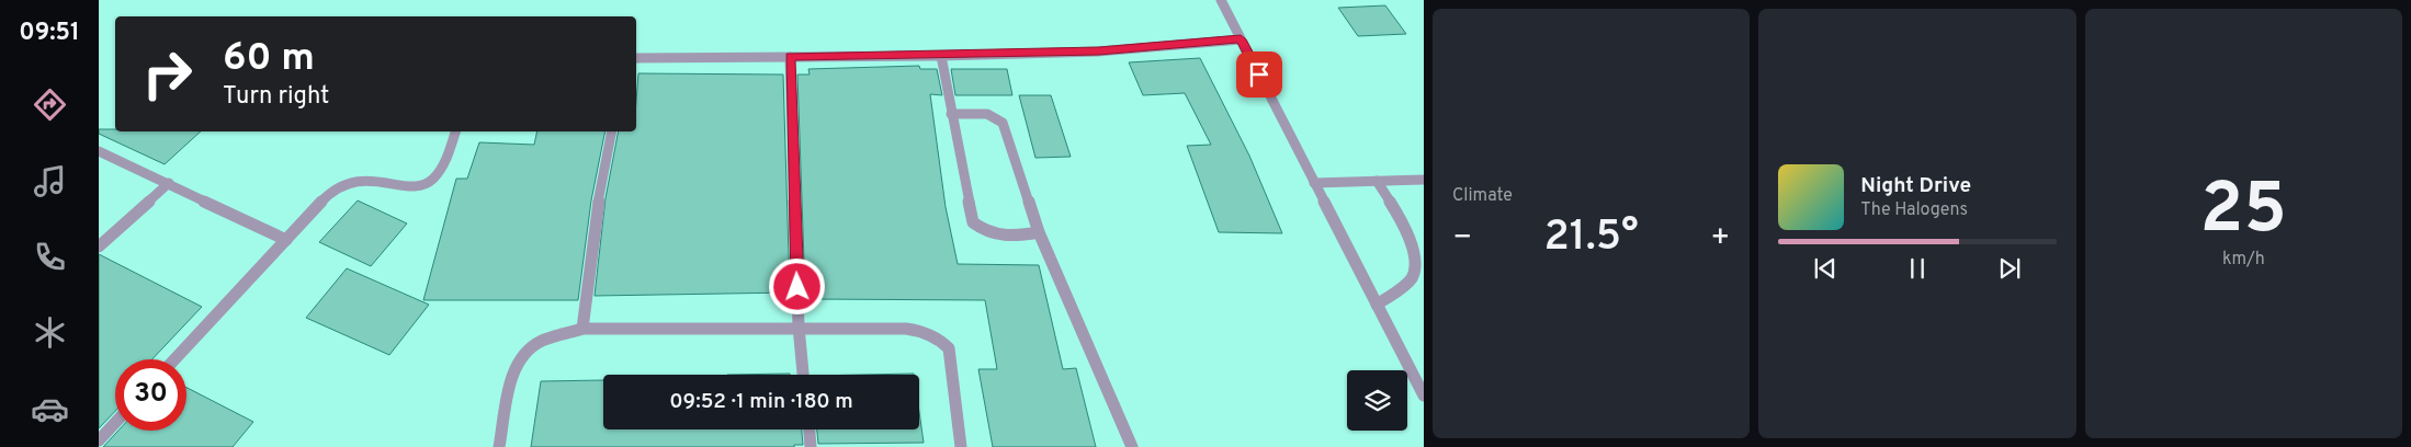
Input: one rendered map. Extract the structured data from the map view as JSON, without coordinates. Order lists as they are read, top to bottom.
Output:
{
  "page": {
    "tabs": "09:51",
    "tile": [
      "Climate",
      ["25", "km/h"]
    ],
    "turn": ["60 m", "Turn right"],
    "song": ["Night Drive", "The Halogens"],
    "heat": ["−", "21.5°", "+"],
    "limit": "30",
    "trip": "09:52 · 1 min · 180 m"
  }
}
